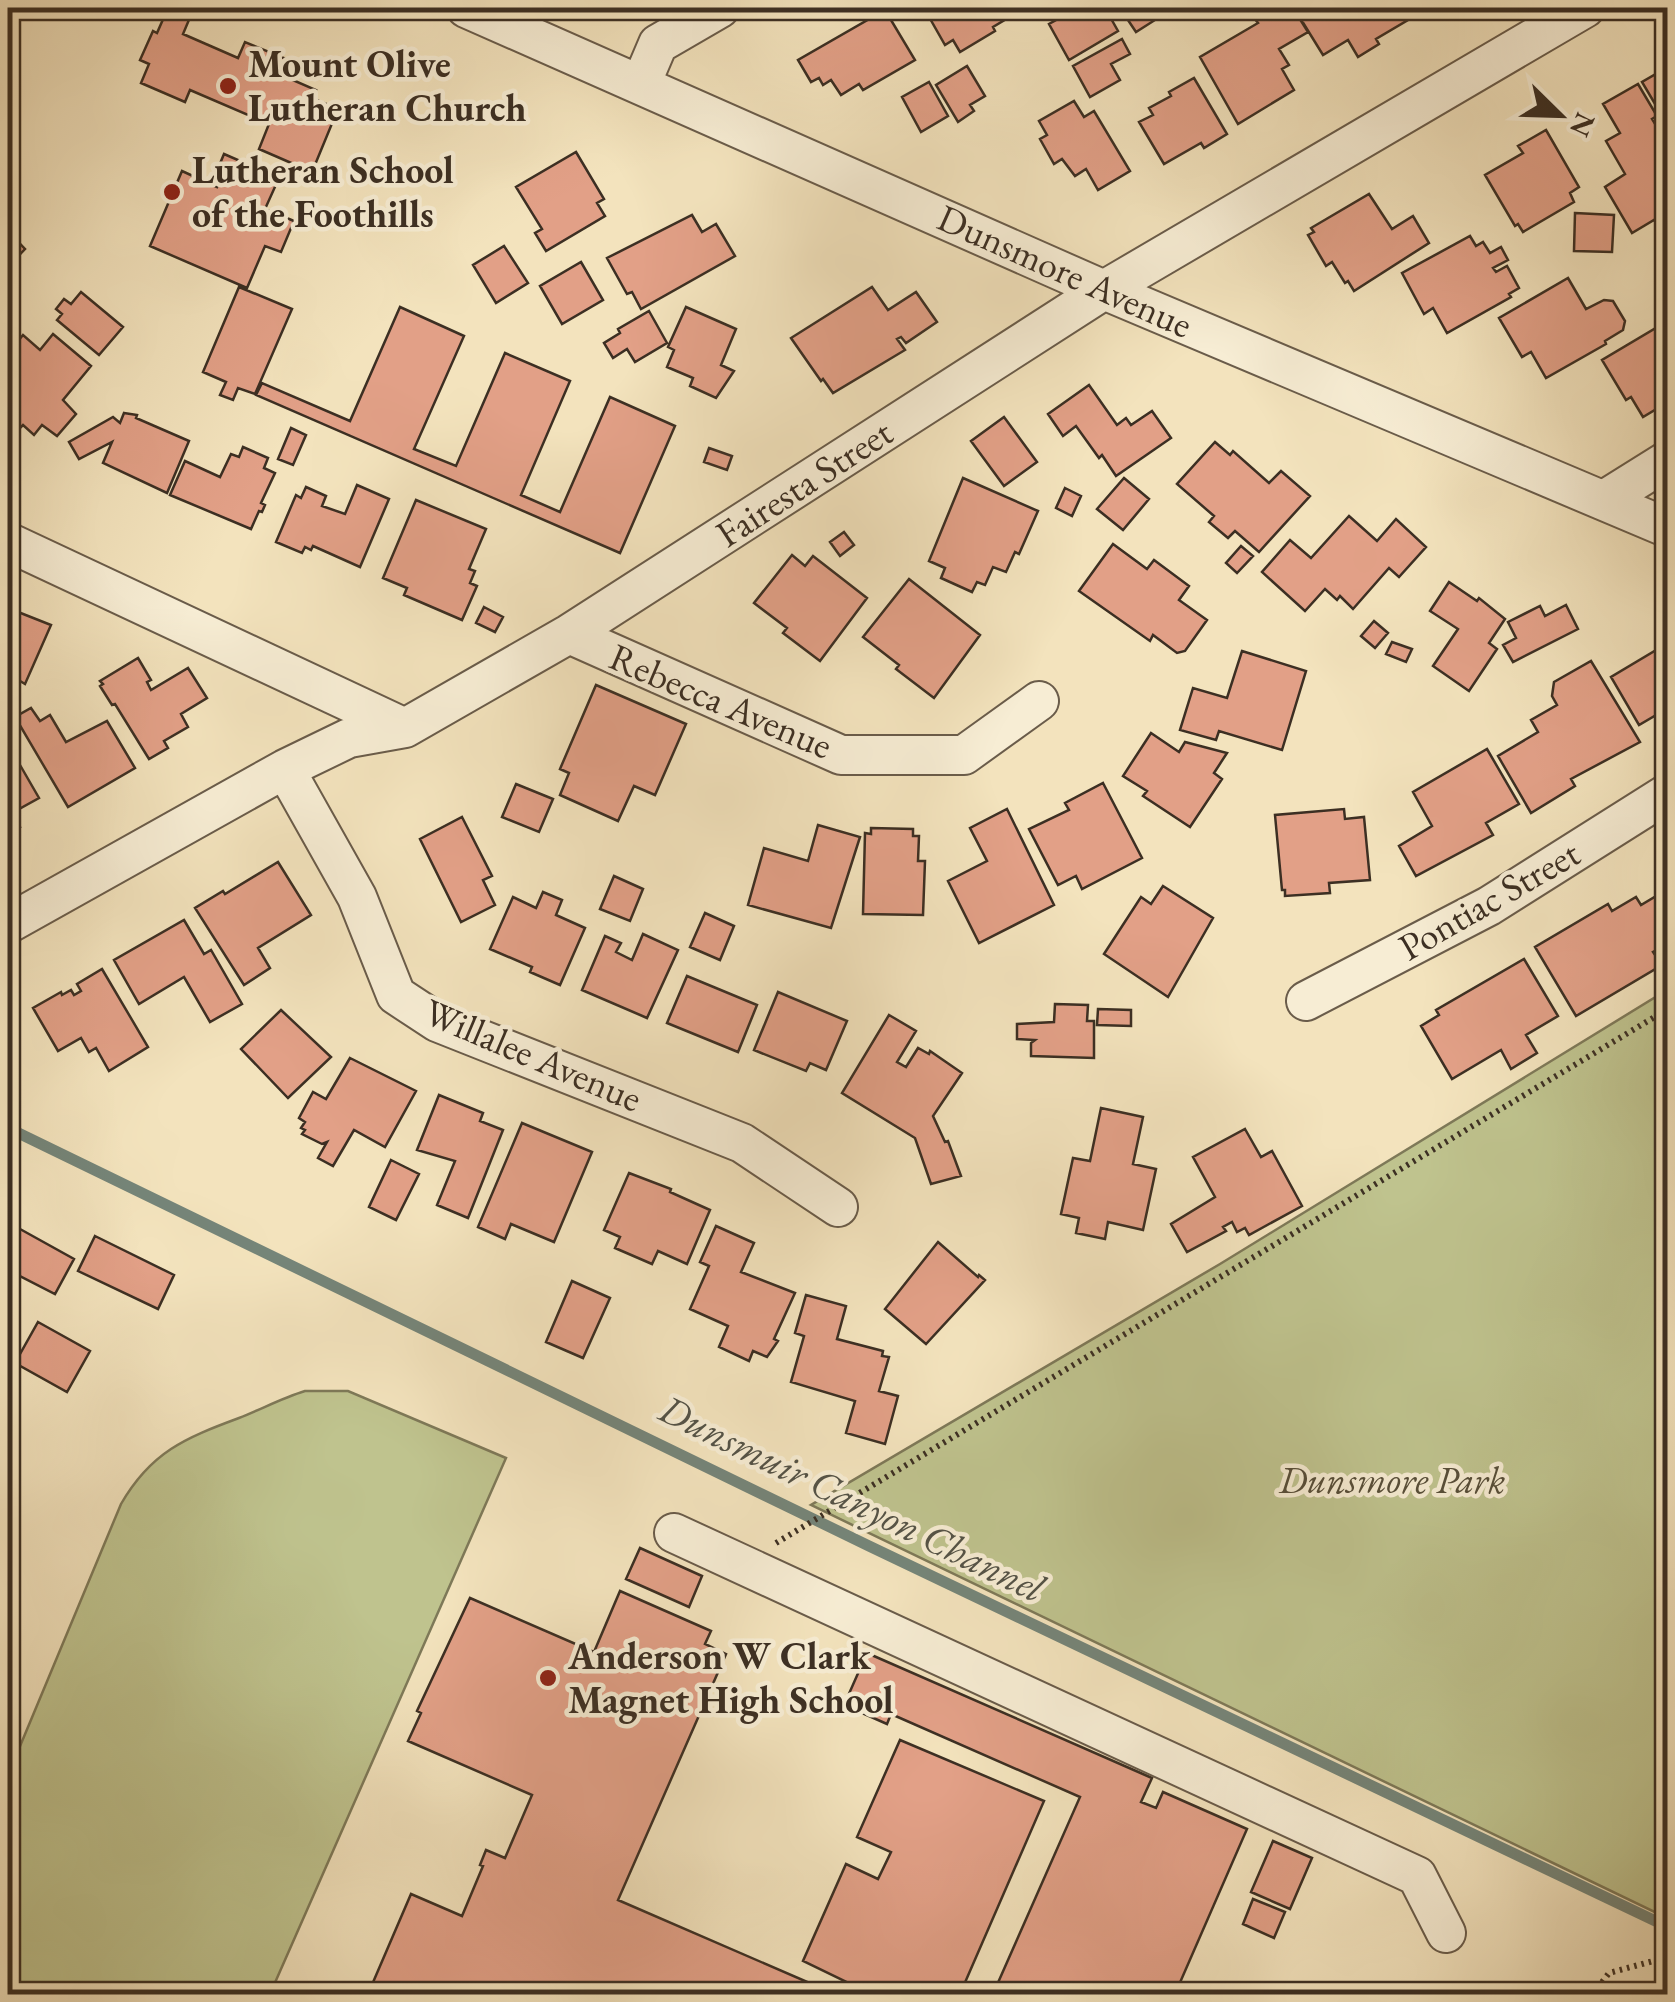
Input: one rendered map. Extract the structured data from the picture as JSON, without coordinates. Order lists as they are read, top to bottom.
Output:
{
  "streets": {
    "street": [
      "Dunsmore Avenue",
      "Fairesta Street",
      "Rebecca Avenue",
      "Pontiac Street",
      "Willalee Avenue"
    ]
  },
  "crossings": [
    ["Dunsmore Avenue", "Fairesta Street"],
    ["Fairesta Street", "Rebecca Avenue"],
    ["Fairesta Street", "Willalee Avenue"]
  ],
  "water": ["Dunsmuir Canyon Channel"],
  "parks": ["Dunsmore Park"],
  "places": ["Mount Olive Lutheran Church", "Lutheran School of the Foothills", "Anderson W Clark Magnet High School"],
  "north": "bottom right"
}
